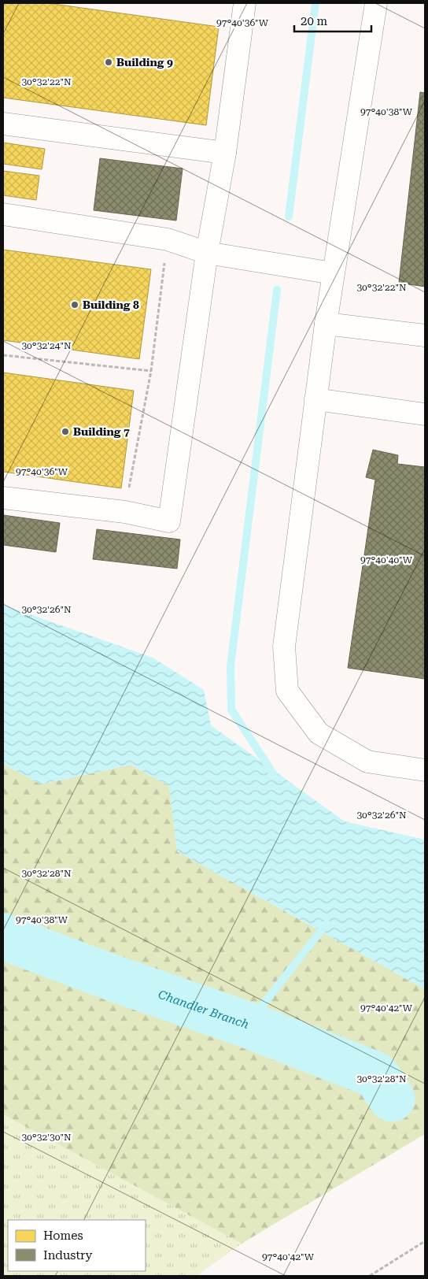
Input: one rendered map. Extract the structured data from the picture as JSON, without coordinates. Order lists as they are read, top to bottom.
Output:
{
  "water": ["Chandler Branch"],
  "places": ["Building 9", "Building 8", "Building 7"],
  "legend": ["Homes", "Industry"],
  "scale_bar": "20 m",
  "coordinates": [
    "97°40'36\"W",
    "30°32'22\"N",
    "97°40'38\"W",
    "30°32'24\"N",
    "97°40'40\"W",
    "30°32'26\"N",
    "30°32'28\"N",
    "97°40'42\"W",
    "30°32'30\"N"
  ]
}
